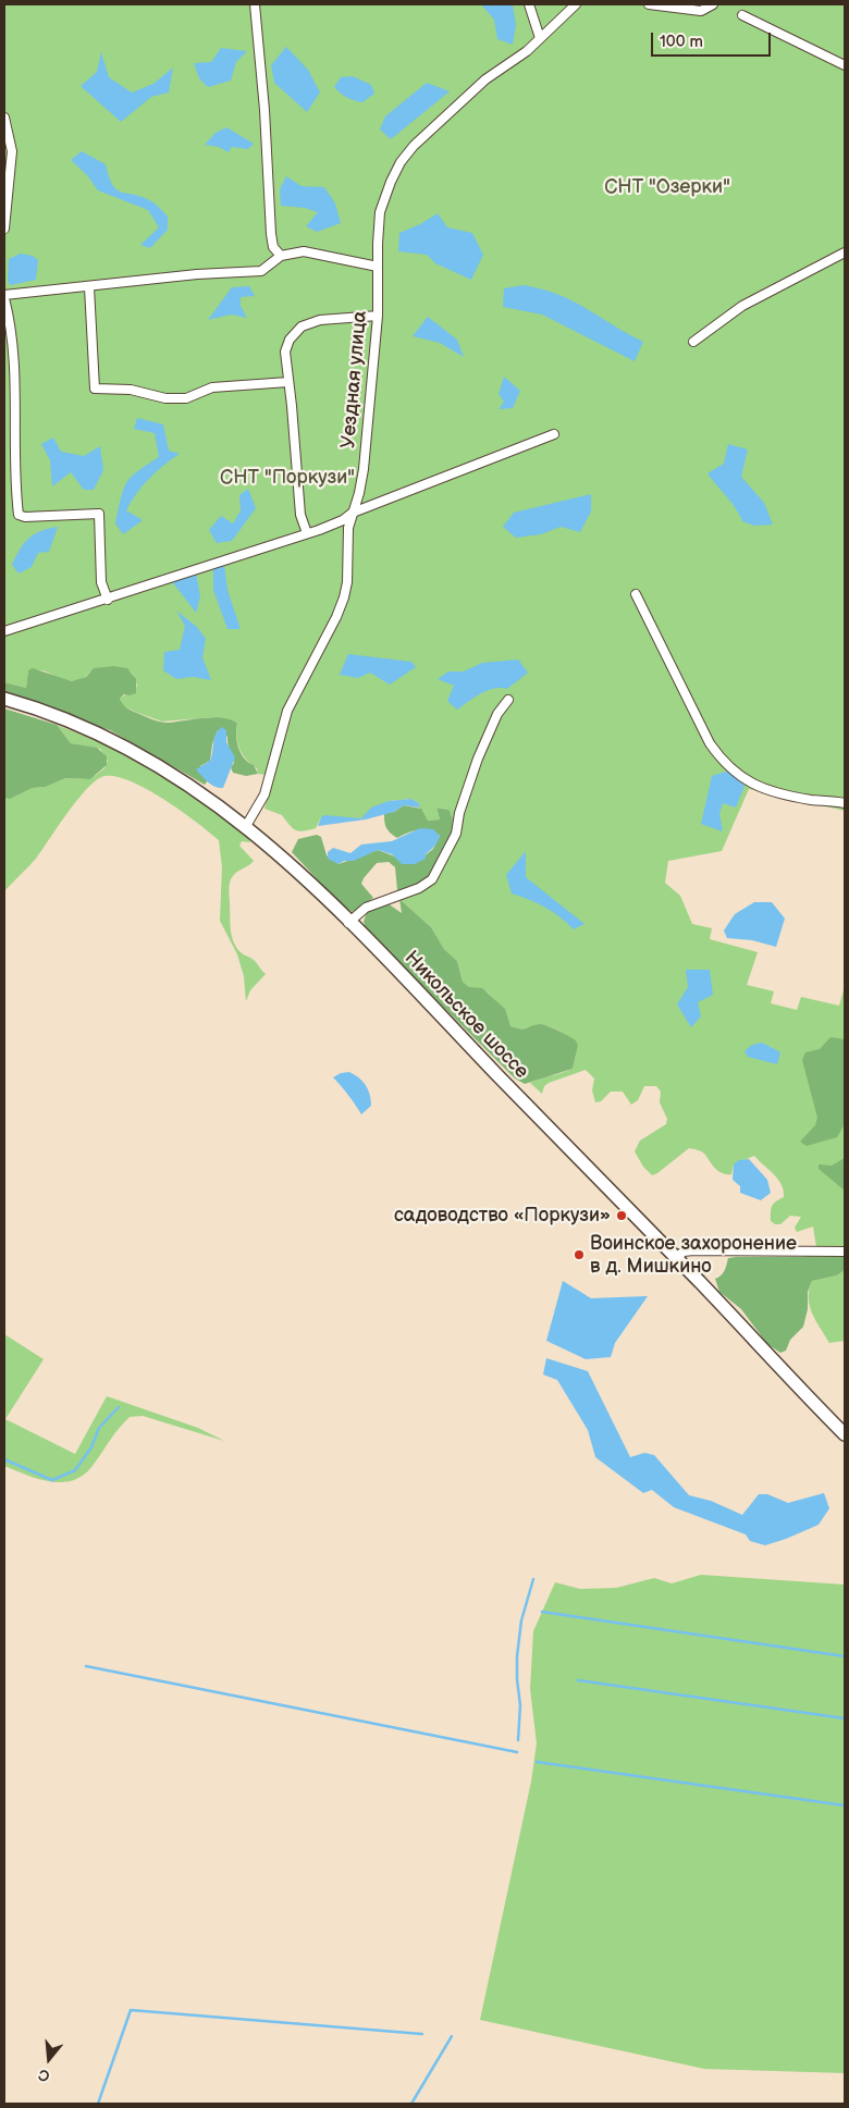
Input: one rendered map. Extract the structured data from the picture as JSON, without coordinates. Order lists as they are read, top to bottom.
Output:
{
  "streets": {
    "main road": ["Никольское шоссе"],
    "street": ["Уездная улица"]
  },
  "crossings": [
    ["Уездная улица", "Никольское шоссе"]
  ],
  "parks": ["СНТ \"Озерки\"", "СНТ \"Поркузи\""],
  "places": ["садоводство «Поркузи»", "Воинское захоронение в д. Мишкино"],
  "scale_bar": "100 m",
  "north": "bottom"
}
